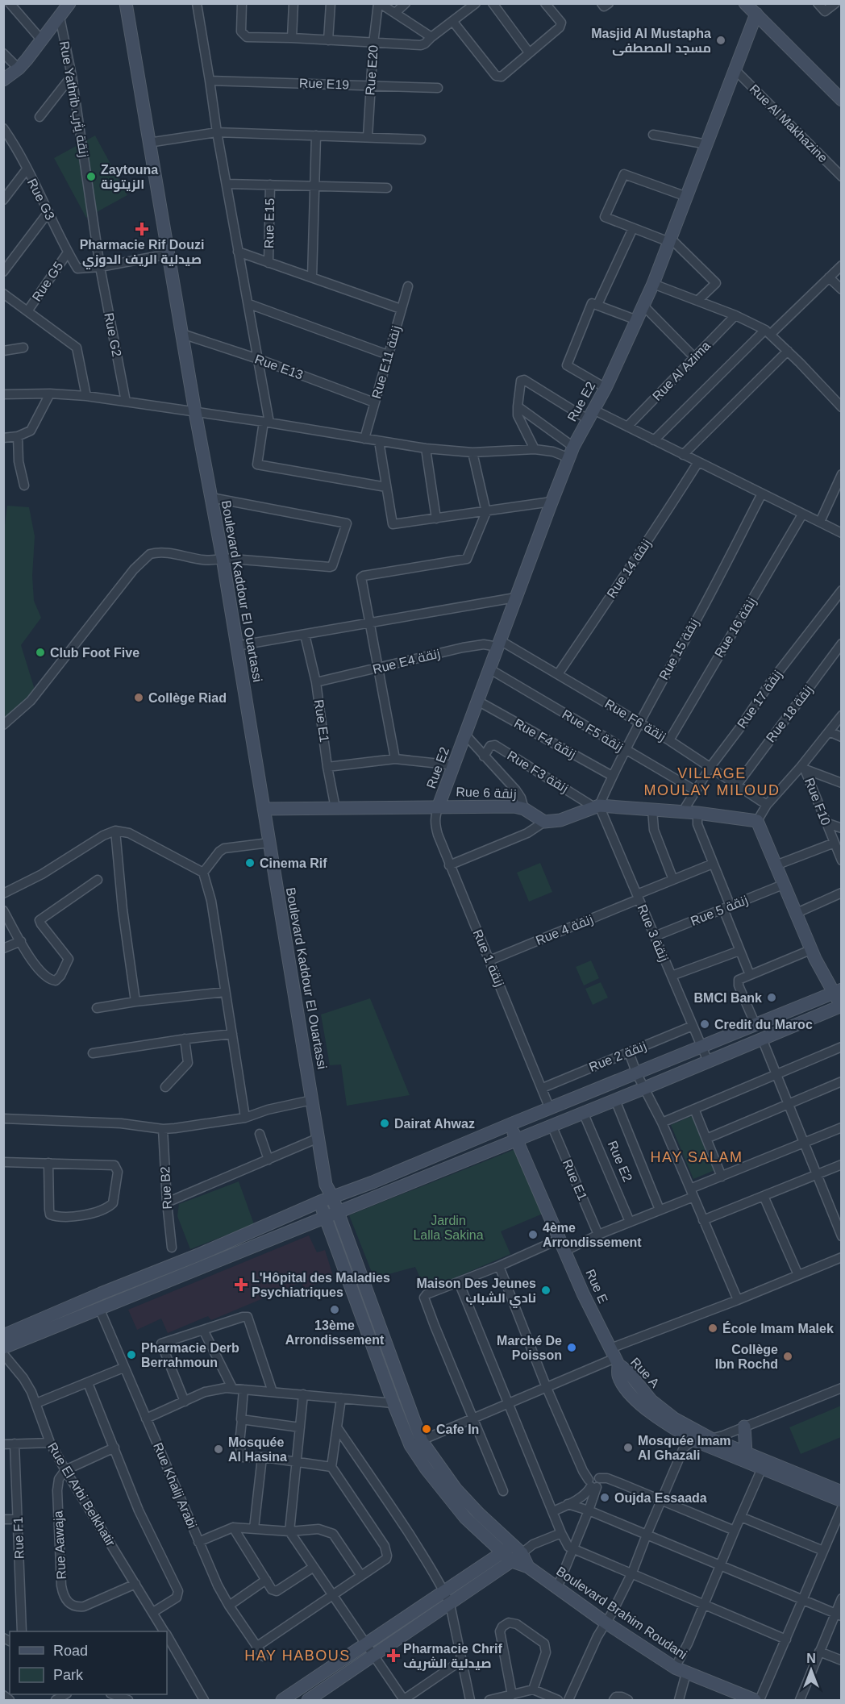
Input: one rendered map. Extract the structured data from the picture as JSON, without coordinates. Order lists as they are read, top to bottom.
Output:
{
  "streets": {
    "main road": [
      "Rue E2",
      "Boulevard Kaddour El Ouartassi",
      "Rue 6 زنقة",
      "Rue E",
      "Rue A",
      "Boulevard Brahim Roudani"
    ],
    "street": [
      "Rue E20",
      "Rue E19",
      "Rue Yathrib زنقة يثرب",
      "Rue Al Makhazine",
      "Rue G3",
      "Rue E15",
      "Rue G5",
      "Rue G2",
      "Rue E11 زنقة",
      "Rue E13",
      "Rue Al Azima",
      "Rue 14 زنقة",
      "Rue 16 زنقة",
      "Rue 15 زنقة",
      "Rue E4 زنقة",
      "Rue 17 زنقة",
      "Rue 18 زنقة",
      "Rue F6 زنقة",
      "Rue E1",
      "Rue F5 زنقة",
      "Rue F4 زنقة",
      "Rue F3 زنقة",
      "Rue F10",
      "Rue 5 زنقة",
      "Rue 4 زنقة",
      "Rue 3 زنقة",
      "Rue 1 زنقة",
      "Rue 2 زنقة",
      "Rue B2",
      "Rue Khalij Arabi",
      "Rue El Arbi Belkhatir",
      "Rue F1",
      "Rue Aawaja"
    ]
  },
  "crossings": [
    ["Rue E20", "Rue E19"],
    ["Rue Yathrib زنقة يثرب", "Rue G3"],
    ["Rue Yathrib زنقة يثرب", "Rue G2"],
    ["Rue Al Makhazine", "Rue E2"],
    ["Rue G3", "Rue G5"],
    ["Rue G3", "Rue G2"],
    ["Rue E11 زنقة", "Rue E13"],
    ["Rue E13", "Boulevard Kaddour El Ouartassi"],
    ["Rue E2", "Rue E4 زنقة"],
    ["Rue E2", "Rue F6 زنقة"],
    ["Rue E2", "Rue F5 زنقة"],
    ["Rue E2", "Rue F4 زنقة"],
    ["Rue E2", "Rue 6 زنقة"],
    ["Rue E2", "Rue 1 زنقة"],
    ["Rue 14 زنقة", "Rue F6 زنقة"],
    ["Boulevard Kaddour El Ouartassi", "Rue 6 زنقة"],
    ["Boulevard Kaddour El Ouartassi", "Boulevard Brahim Roudani"],
    ["Rue 16 زنقة", "Rue F6 زنقة"],
    ["Rue 15 زنقة", "Rue F6 زنقة"],
    ["Rue 15 زنقة", "Rue F5 زنقة"],
    ["Rue 15 زنقة", "Rue F4 زنقة"],
    ["Rue 15 زنقة", "Rue F3 زنقة"],
    ["Rue 15 زنقة", "Rue 3 زنقة"],
    ["Rue E4 زنقة", "Rue F6 زنقة"],
    ["Rue E4 زنقة", "Rue E1"],
    ["Rue 17 زنقة", "Rue F6 زنقة"],
    ["Rue 17 زنقة", "Rue F5 زنقة"],
    ["Rue 18 زنقة", "Rue F6 زنقة"],
    ["Rue E1", "Rue 6 زنقة"],
    ["Rue F3 زنقة", "Rue 3 زنقة"],
    ["Rue 6 زنقة", "Rue 1 زنقة"],
    ["Rue 5 زنقة", "Rue 3 زنقة"],
    ["Rue 4 زنقة", "Rue 3 زنقة"],
    ["Rue 4 زنقة", "Rue 1 زنقة"],
    ["Rue 3 زنقة", "Rue 2 زنقة"],
    ["Rue 1 زنقة", "Rue 2 زنقة"],
    ["Rue E", "Rue A"],
    ["Rue El Arbi Belkhatir", "Rue Aawaja"]
  ],
  "districts": ["VILLAGE MOULAY MILOUD", "HAY SALAM", "HAY HABOUS"],
  "parks": ["Jardin Lalla Sakina"],
  "places": {
    "other": [
      "Masjid Al Mustapha مسجد المصطفى",
      "Zaytouna الزيتونة",
      "Club Foot Five",
      "Collège Riad",
      "Cinema Rif",
      "BMCI Bank",
      "Credit du Maroc",
      "Dairat Ahwaz",
      "4ème Arrondissement",
      "Maison Des Jeunes نادي الشباب",
      "13ème Arrondissement",
      "École Imam Malek",
      "Marché De Poisson",
      "Pharmacie Derb Berrahmoun",
      "Collège Ibn Rochd",
      "Cafe In",
      "Mosquée Imam Al Ghazali",
      "Mosquée Al Hasina",
      "Oujda Essaada"
    ],
    "health": ["Pharmacie Rif Douzi صيدلية الريف الدوزي", "L'Hôpital des Maladies Psychiatriques", "Pharmacie Chrif صيدلية الشريف"]
  },
  "legend": ["Road", "Park"],
  "north": "top"
}
